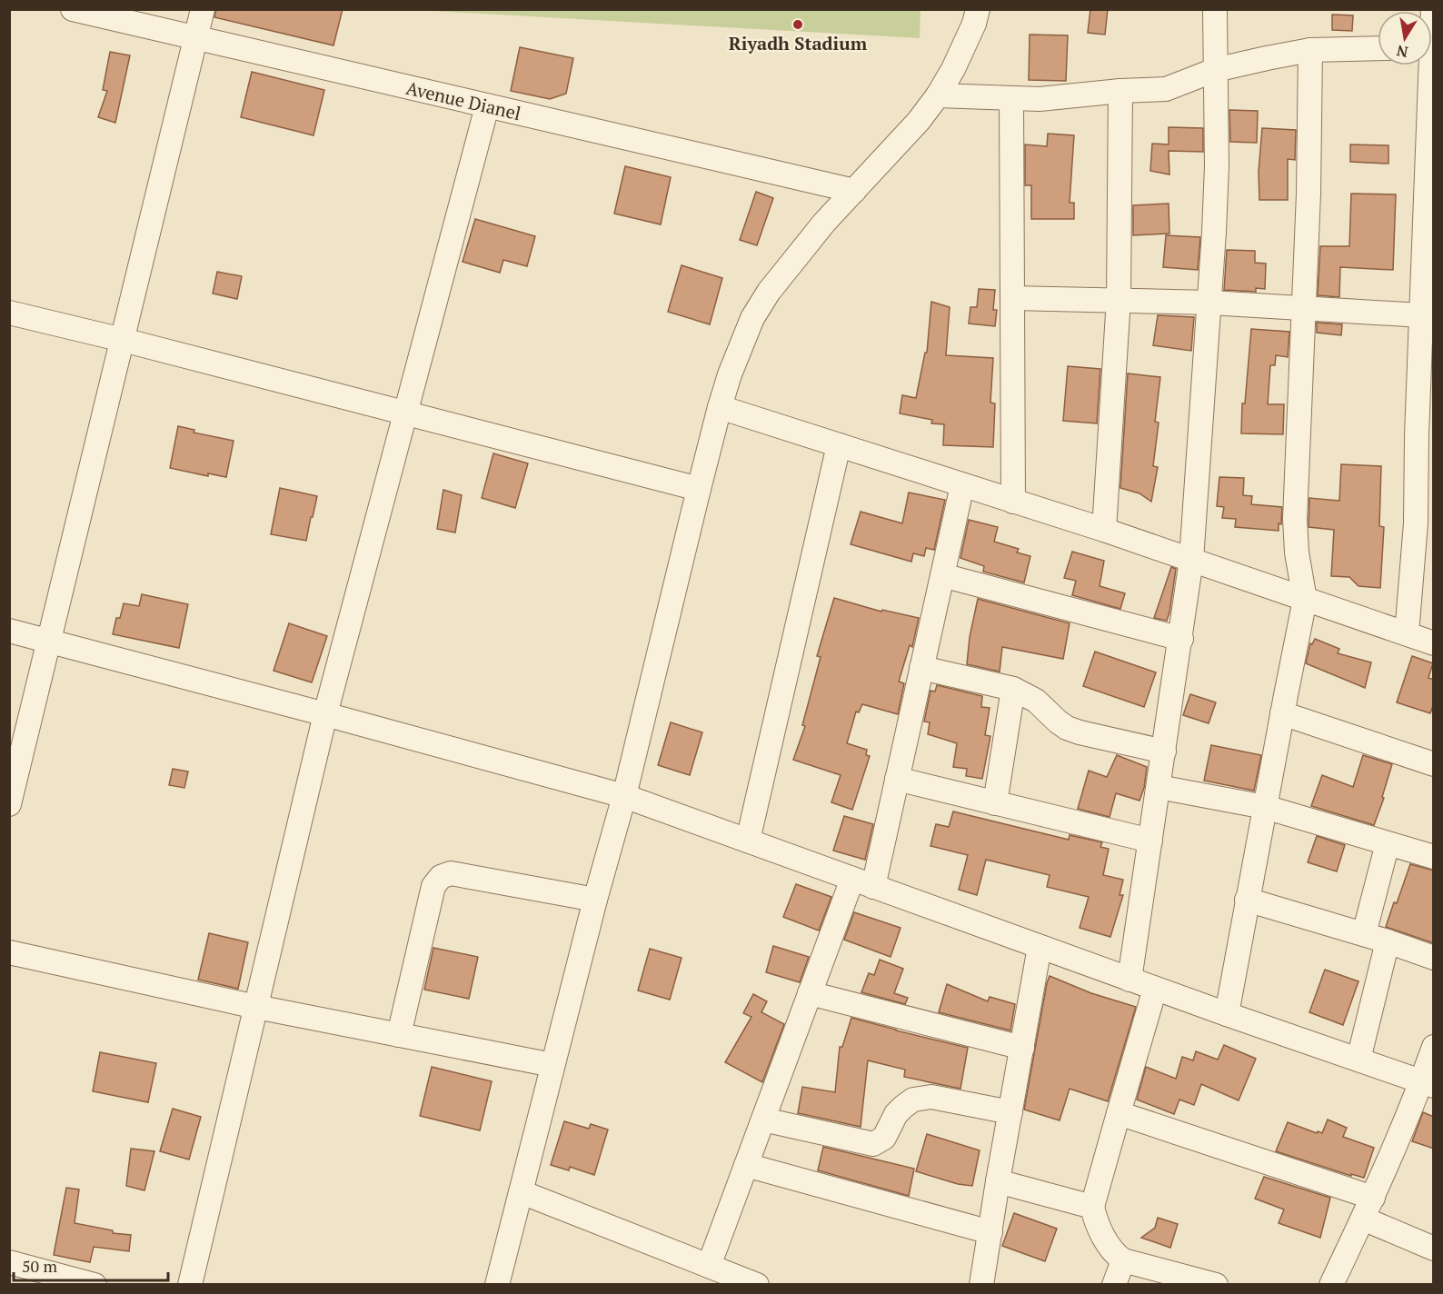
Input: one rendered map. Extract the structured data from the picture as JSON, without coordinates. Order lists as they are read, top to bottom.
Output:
{
  "streets": {
    "street": ["Avenue Dianel"]
  },
  "places": ["Riyadh Stadium"],
  "scale_bar": "50 m",
  "north": "bottom"
}
